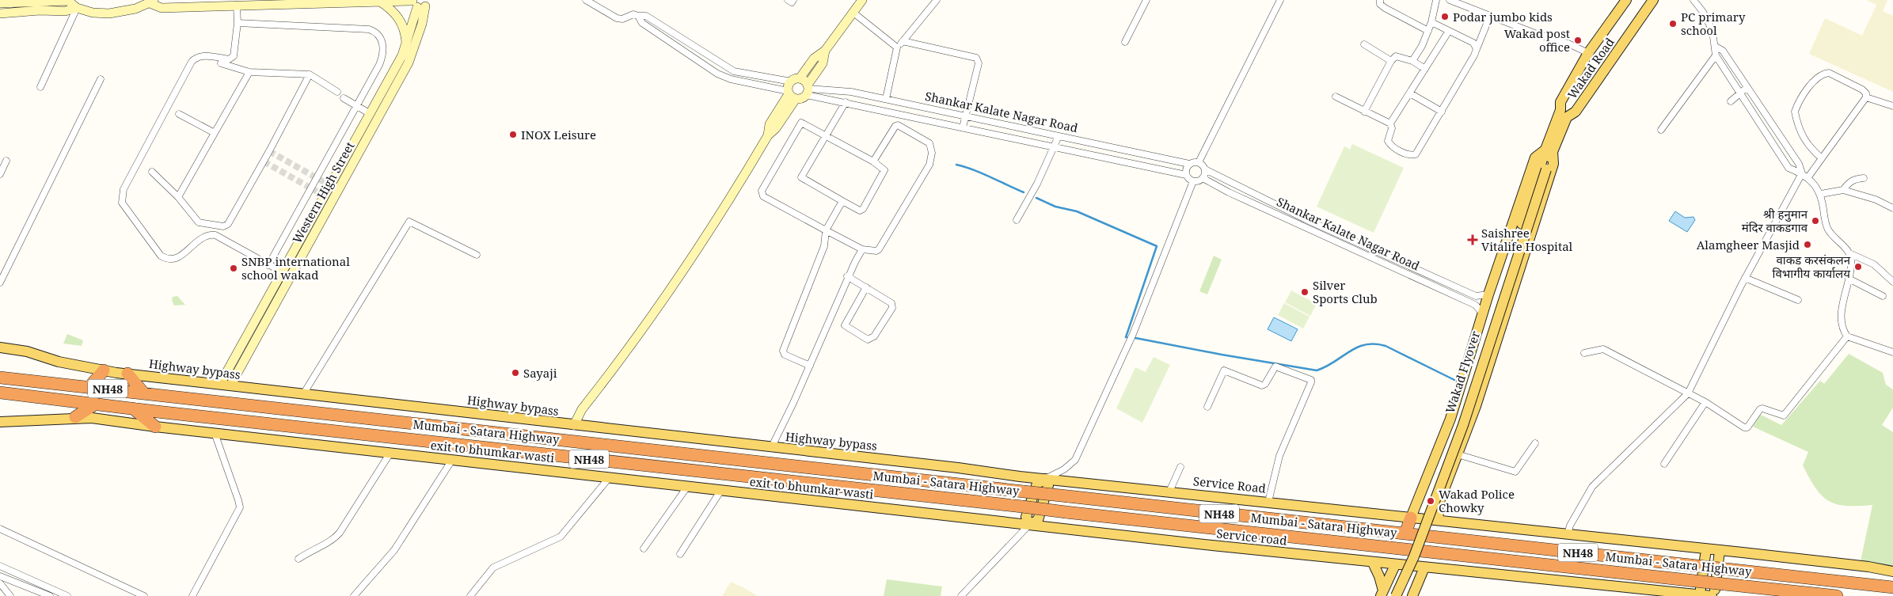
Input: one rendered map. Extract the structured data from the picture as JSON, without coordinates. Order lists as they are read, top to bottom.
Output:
{
  "streets": {
    "highway": ["NH48", "Mumbai - Satara Highway"],
    "main road": [
      "Wakad Road",
      "Highway bypass",
      "Wakad Flyover",
      "exit to bhumkar wasti",
      "Service Road",
      "Service road"
    ],
    "street": ["Shankar Kalate Nagar Road", "Western High Street"]
  },
  "crossings": [
    ["Wakad Road", "Wakad Flyover"],
    ["Western High Street", "Highway bypass"],
    ["Highway bypass", "Service Road"],
    ["exit to bhumkar wasti", "Service road"]
  ],
  "places": {
    "other": [
      "Podar jumbo kids",
      "PC primary school",
      "Wakad post office",
      "INOX Leisure",
      "श्री हनुमान मंदिर वाकडगाव",
      "Alamgheer Masjid",
      "वाकड करसंकलन विभागीय कार्यालय",
      "SNBP international school wakad",
      "Silver Sports Club",
      "Sayaji",
      "Wakad Police Chowky"
    ],
    "health": ["Saishree Vitalife Hospital"]
  }
}
